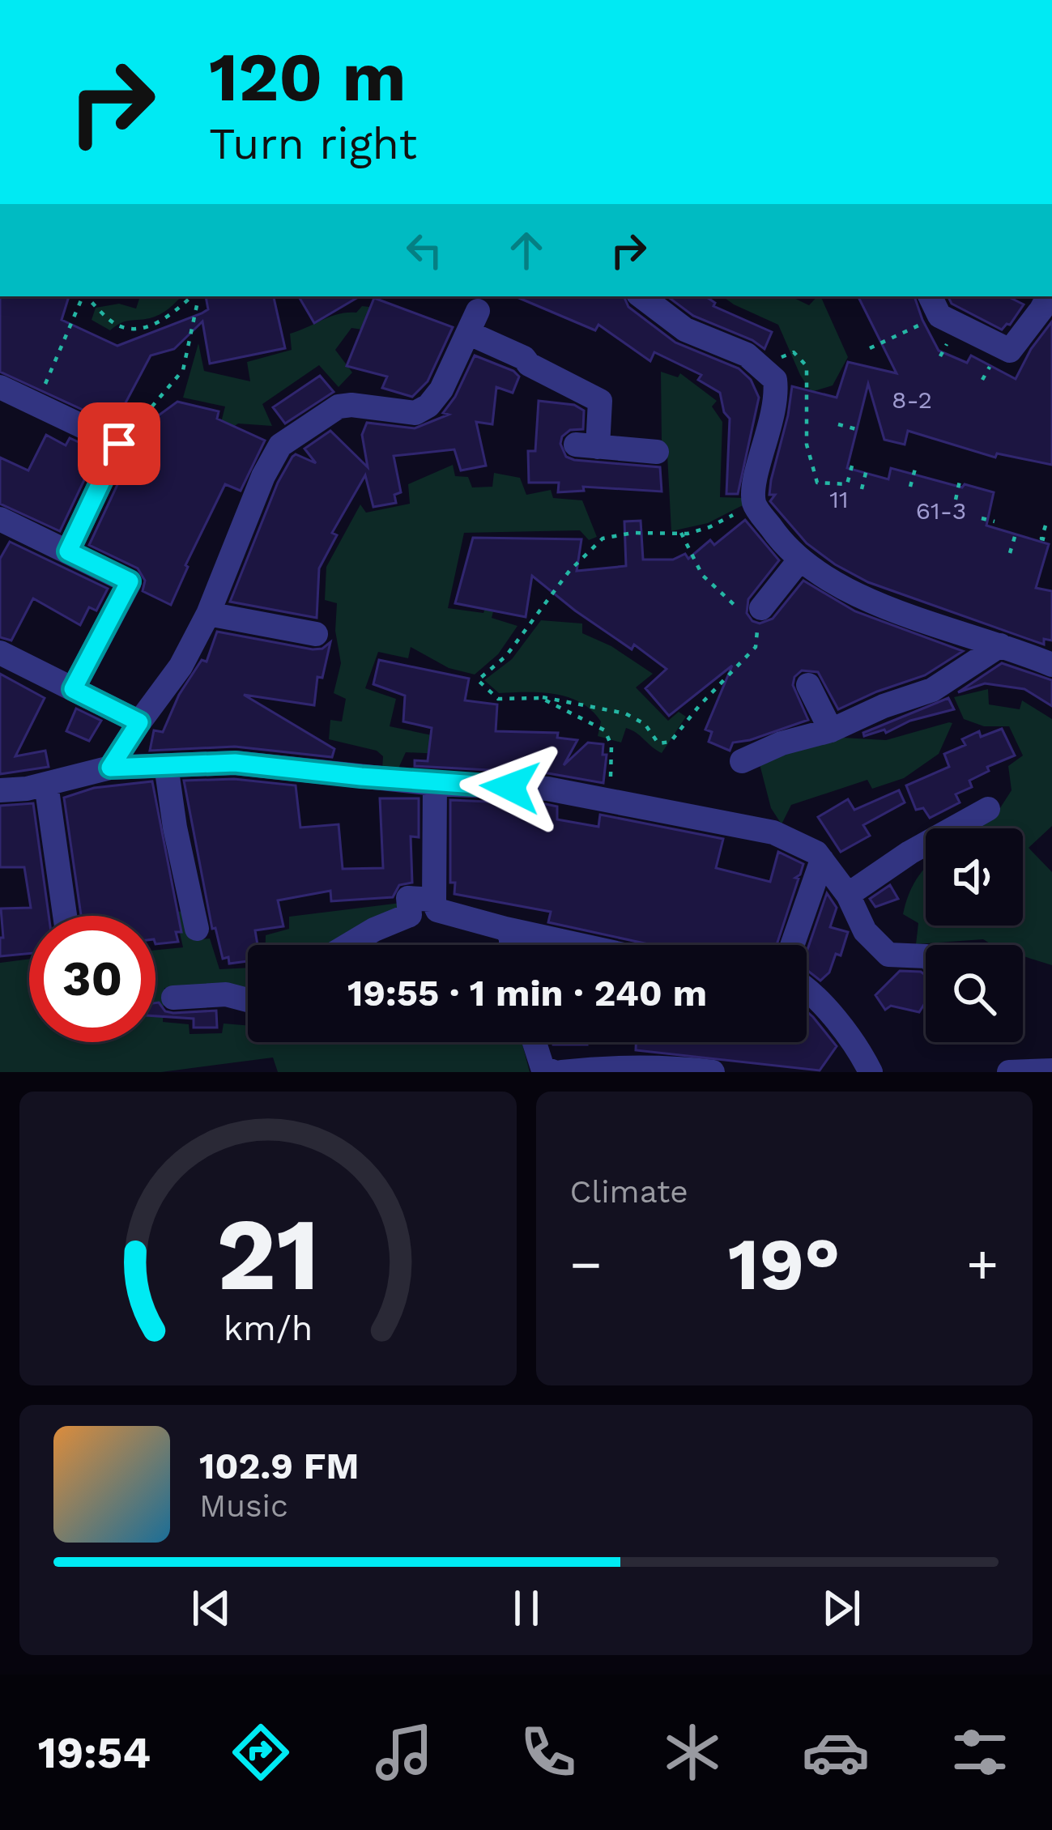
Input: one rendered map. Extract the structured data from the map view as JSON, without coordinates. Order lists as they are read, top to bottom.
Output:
{
  "house_numbers": ["8-2", "11", "61-3"],
  "page": {
    "turn": ["120 m", "Turn right"],
    "limit": "30",
    "trip": "19:55 · 1 min · 240 m",
    "tile": "Climate",
    "heat": ["−", "19°", "+"],
    "song": ["102.9 FM", "Music"],
    "tabs": "19:54",
    "gauge": ["21", "km/h"]
  }
}
